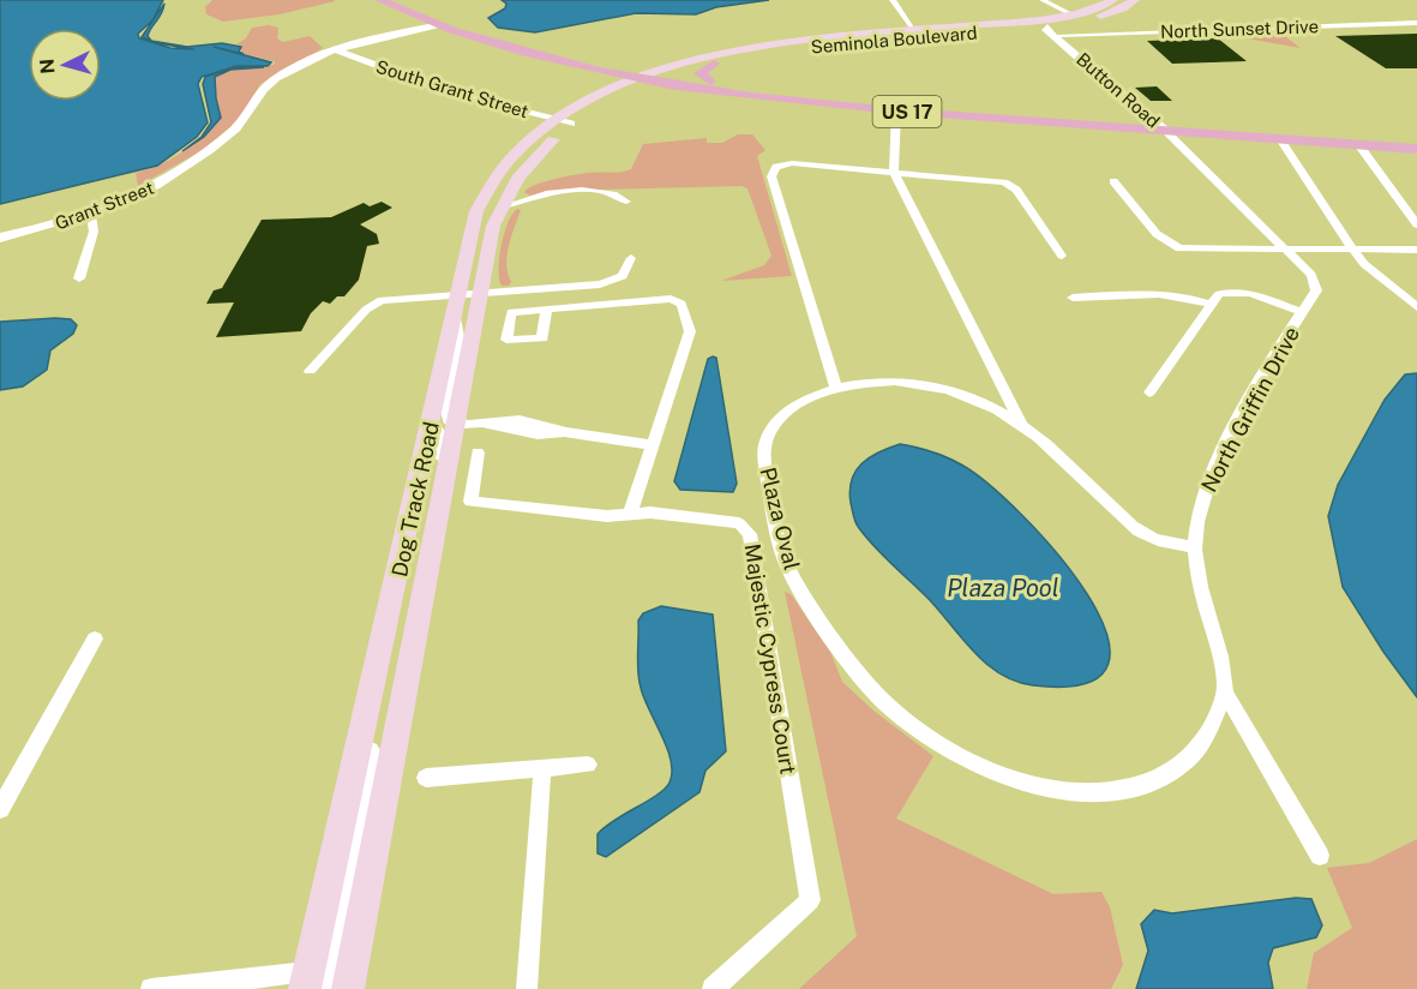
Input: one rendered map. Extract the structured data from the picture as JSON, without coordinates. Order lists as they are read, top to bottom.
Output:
{
  "streets": {
    "main road": ["Seminola Boulevard", "US 17", "Dog Track Road"],
    "street": [
      "North Sunset Drive",
      "South Grant Street",
      "Button Road",
      "Grant Street",
      "North Griffin Drive",
      "Plaza Oval",
      "Majestic Cypress Court"
    ]
  },
  "crossings": [
    ["North Sunset Drive", "Button Road"],
    ["Seminola Boulevard", "Button Road"],
    ["Seminola Boulevard", "US 17"],
    ["Seminola Boulevard", "Dog Track Road"],
    ["South Grant Street", "Grant Street"],
    ["South Grant Street", "Dog Track Road"],
    ["Button Road", "US 17"],
    ["Button Road", "North Griffin Drive"],
    ["US 17", "Grant Street"],
    ["US 17", "North Griffin Drive"],
    ["US 17", "Dog Track Road"],
    ["North Griffin Drive", "Plaza Oval"]
  ],
  "water": ["Plaza Pool"],
  "north": "left"
}
